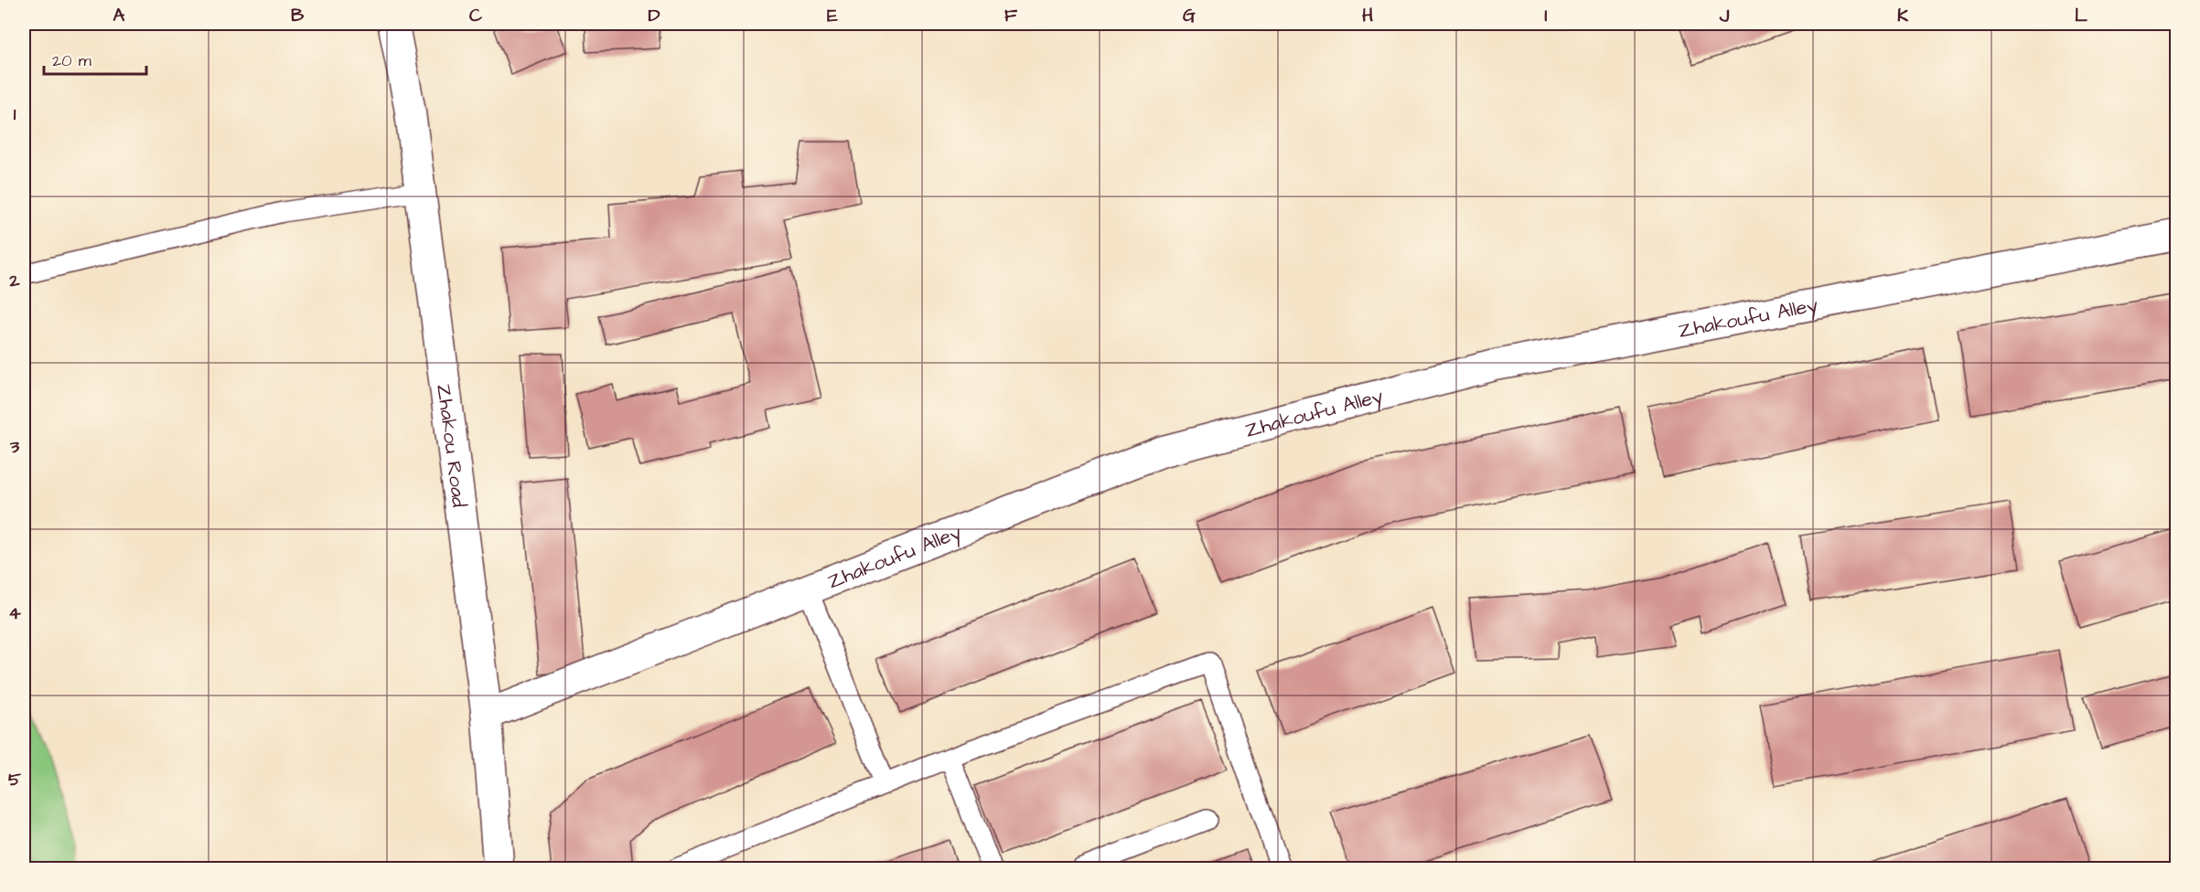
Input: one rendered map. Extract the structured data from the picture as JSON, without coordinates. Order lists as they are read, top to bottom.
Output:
{
  "streets": {
    "street": ["Zhakoufu Alley", "Zhakou Road"]
  },
  "crossings": [
    ["Zhakoufu Alley", "Zhakou Road"]
  ],
  "scale_bar": "20 m",
  "grid": {
    "columns": [
      "A",
      "B",
      "C",
      "D",
      "E",
      "F",
      "G",
      "H",
      "I",
      "J",
      "K",
      "L"
    ],
    "rows": [
      "1",
      "2",
      "3",
      "4",
      "5"
    ]
  }
}
